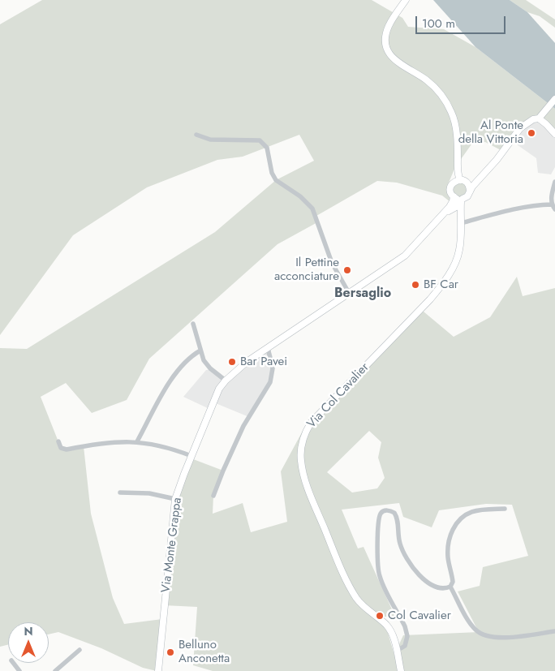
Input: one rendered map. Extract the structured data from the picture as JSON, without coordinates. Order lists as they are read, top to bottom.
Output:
{
  "streets": {
    "main road": ["Via Col Cavalier", "Via Monte Grappa"]
  },
  "crossings": [
    ["Via Col Cavalier", "Via Monte Grappa"]
  ],
  "districts": ["Bersaglio"],
  "places": [
    "Al Ponte della Vittoria",
    "Il Pettine acconciature",
    "BF Car",
    "Bar Pavei",
    "Col Cavalier",
    "Belluno Anconetta"
  ],
  "scale_bar": "100 m",
  "north": "top"
}
